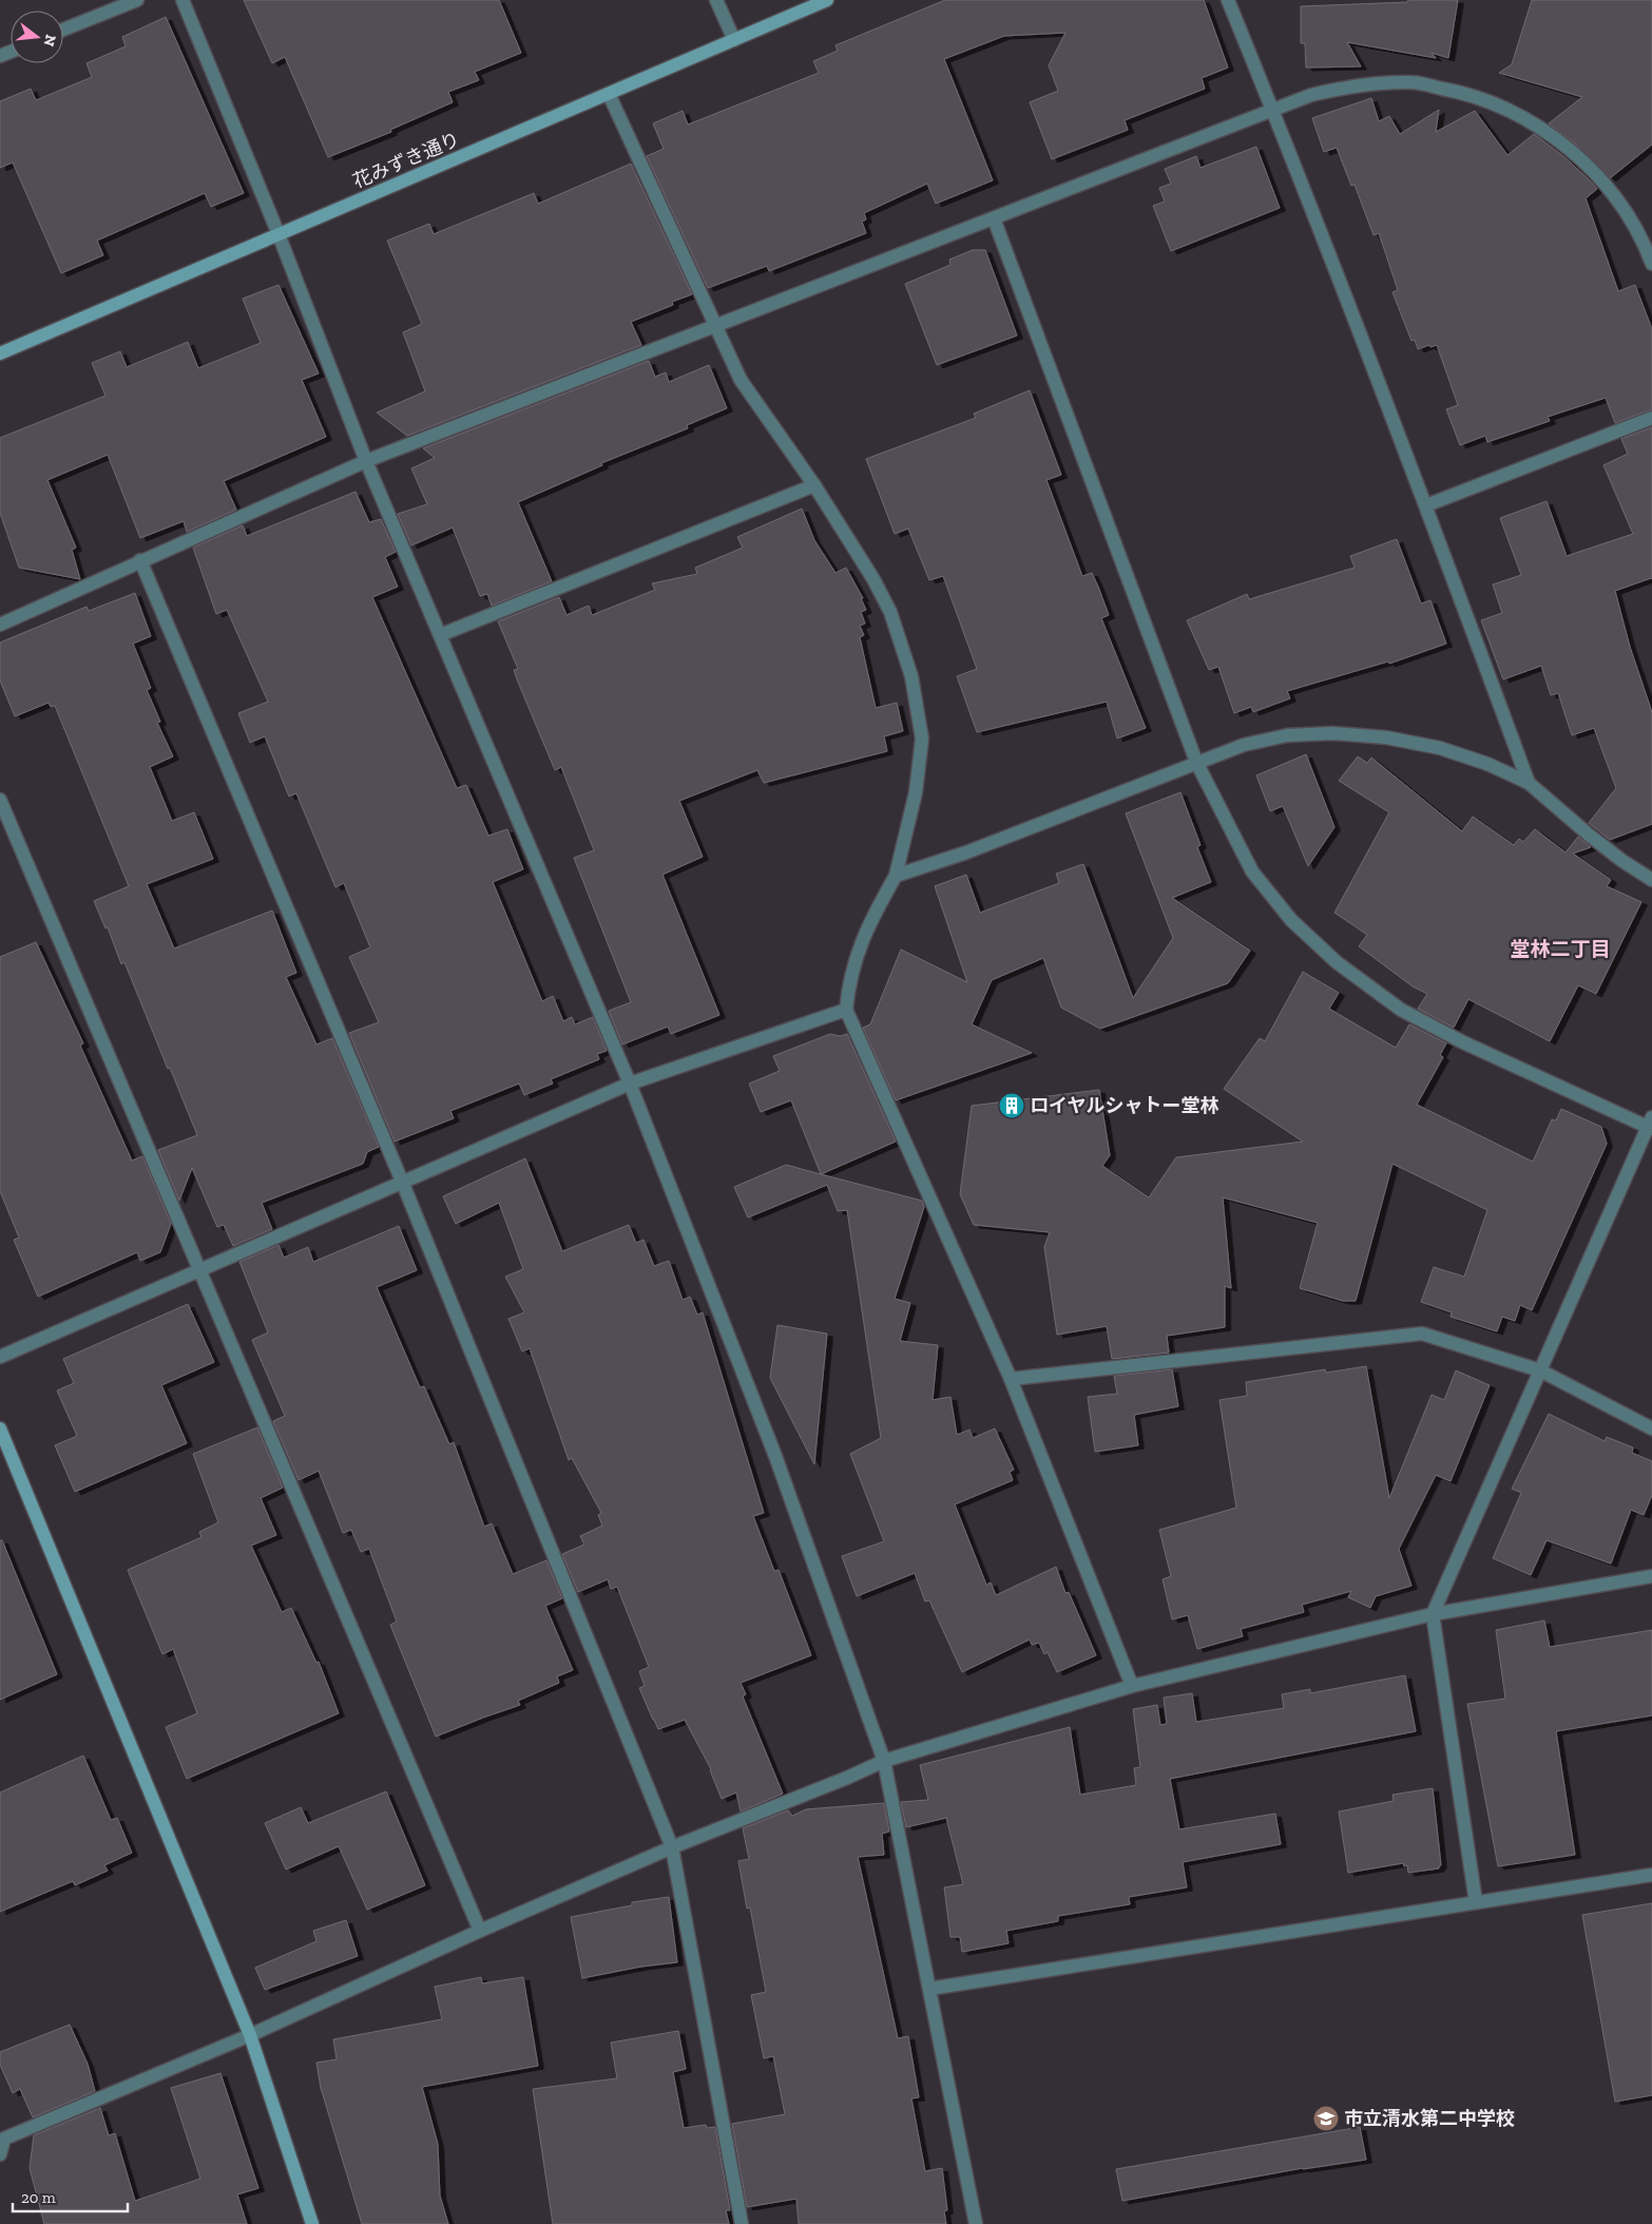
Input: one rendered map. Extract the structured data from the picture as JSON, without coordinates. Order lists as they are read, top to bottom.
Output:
{
  "streets": {
    "street": ["花みずき通り"]
  },
  "districts": ["堂林二丁目"],
  "places": {
    "building": ["ロイヤルシャトー堂林"],
    "school or university": ["市立清水第二中学校"]
  },
  "scale_bar": "20 m",
  "north": "right"
}
